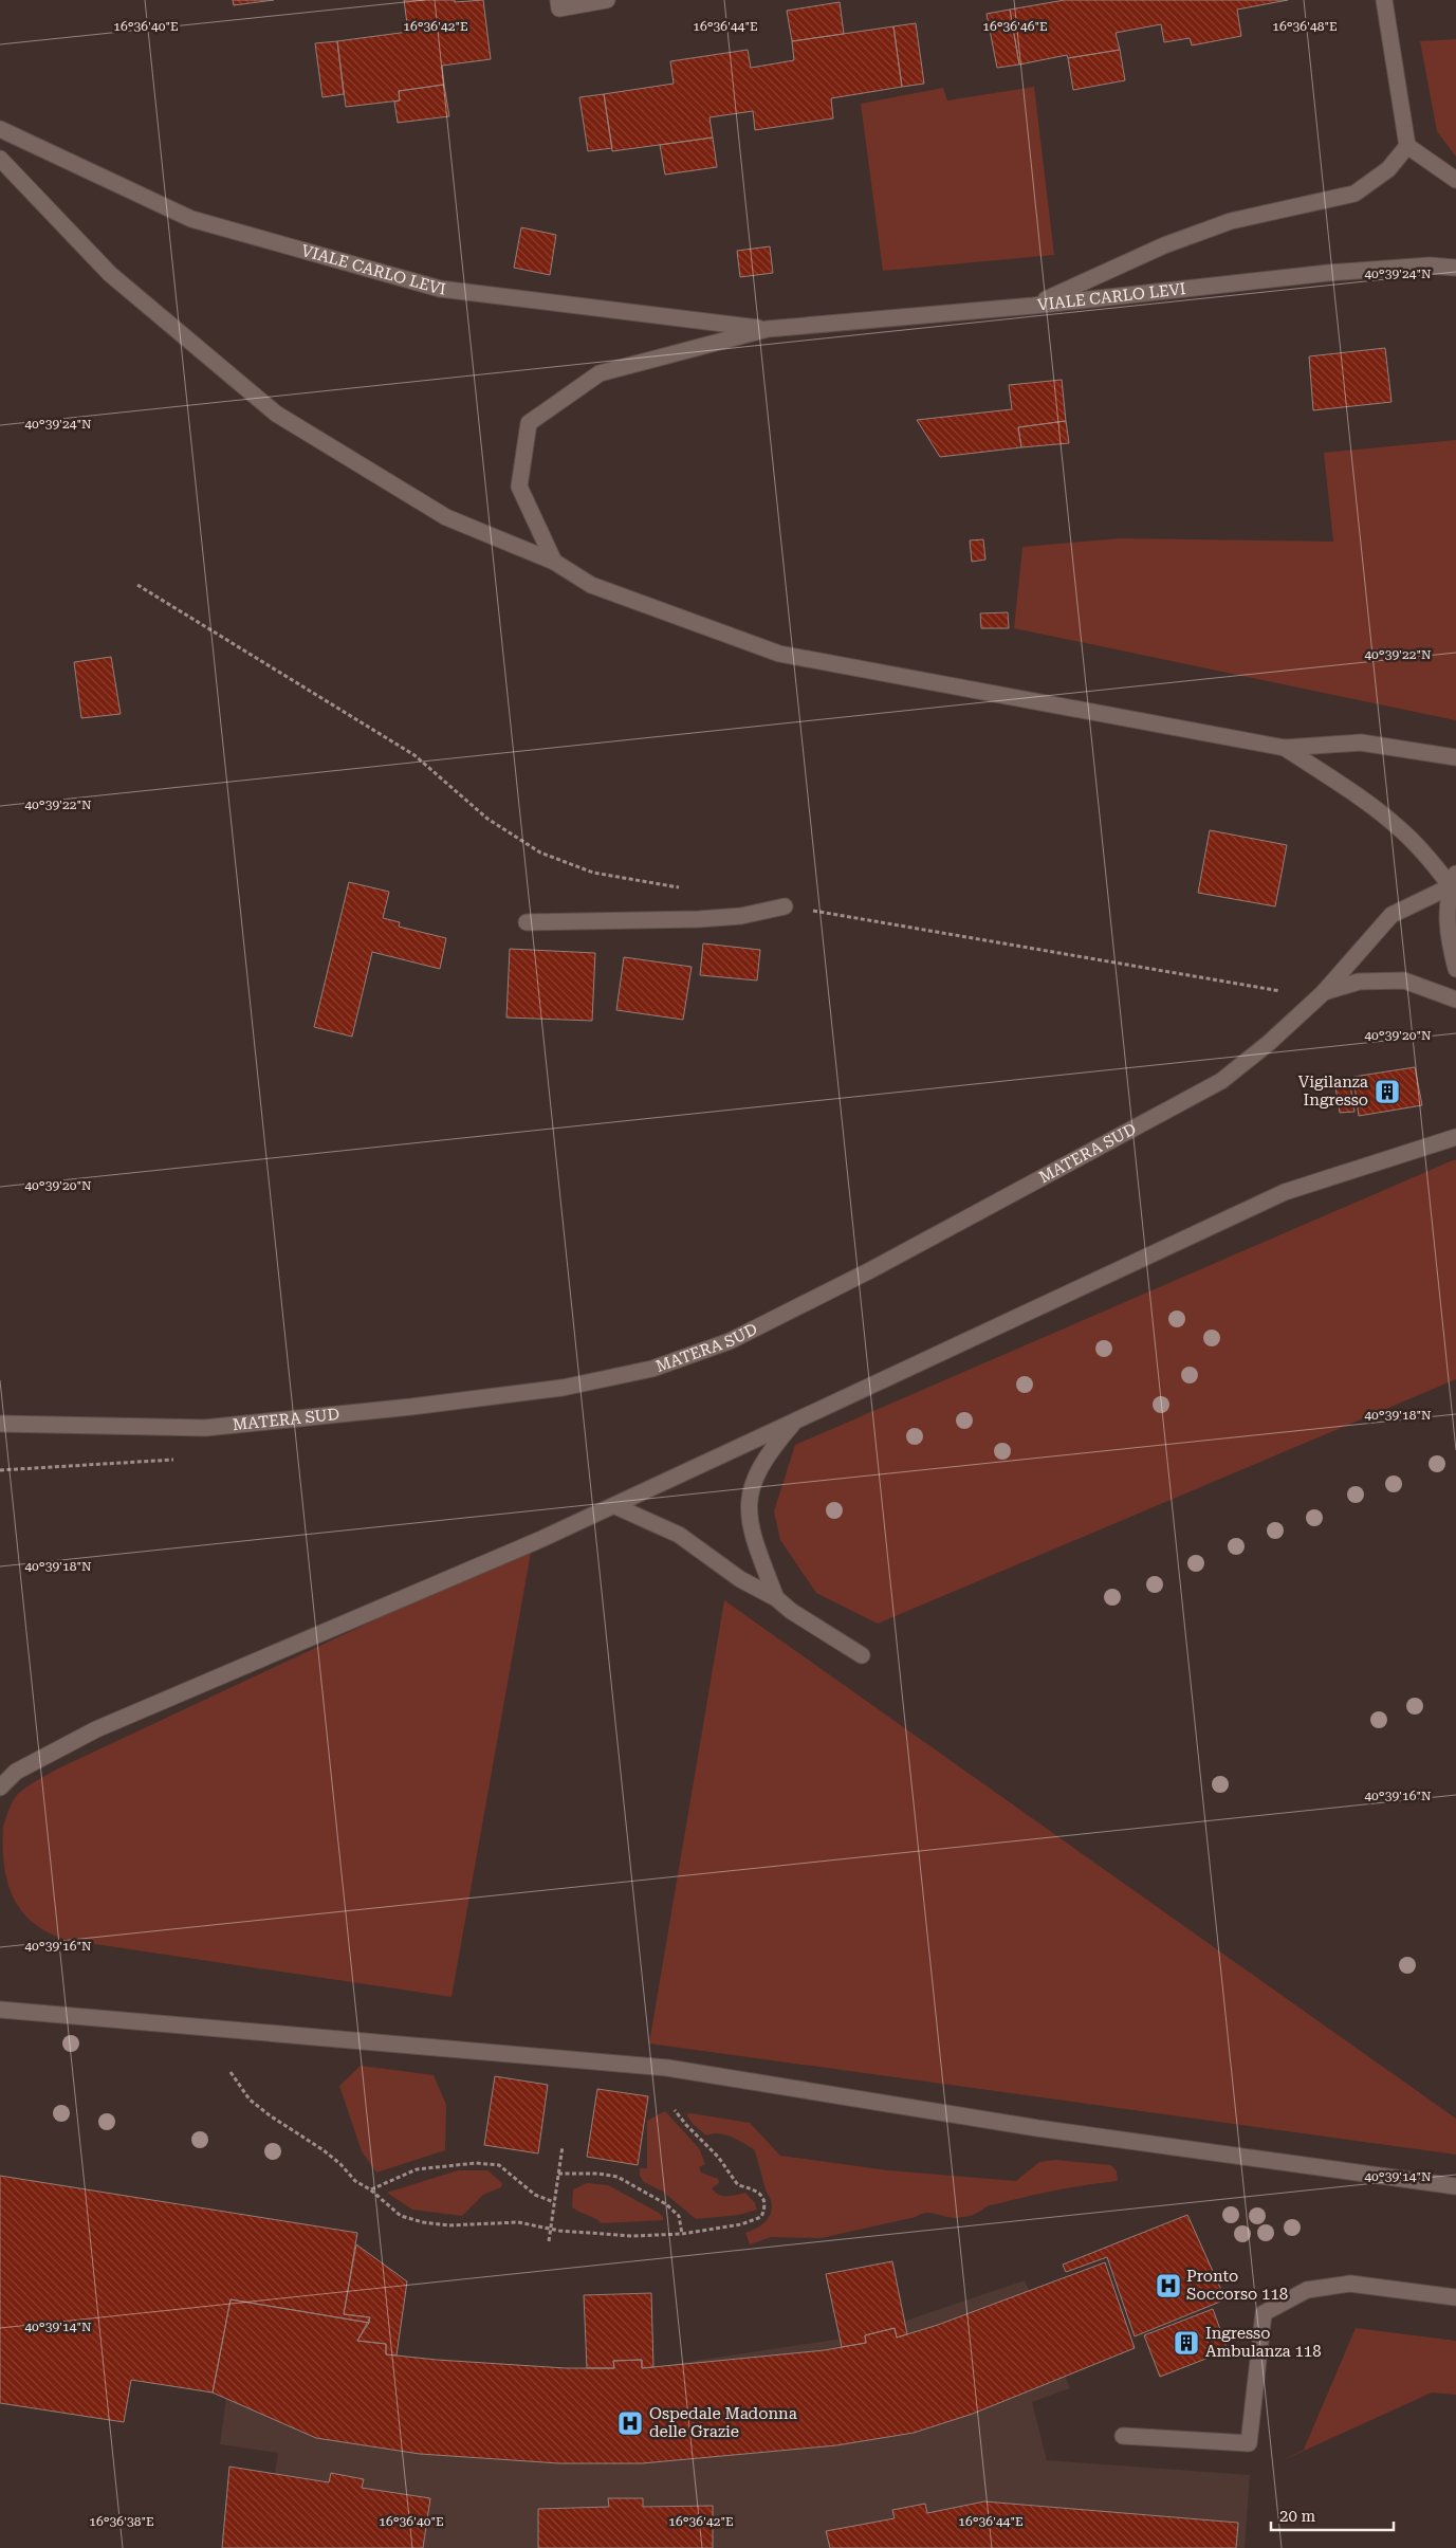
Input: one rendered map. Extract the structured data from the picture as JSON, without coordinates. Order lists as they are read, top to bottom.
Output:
{
  "streets": {
    "street": ["VIALE CARLO LEVI", "MATERA SUD"]
  },
  "places": {
    "building": ["Vigilanza Ingresso", "Ingresso Ambulanza 118"],
    "hospital": ["Pronto Soccorso 118", "Ospedale Madonna delle Grazie"]
  },
  "scale_bar": "20 m",
  "coordinates": [
    "16°36'40\"E",
    "16°36'42\"E",
    "16°36'44\"E",
    "16°36'46\"E",
    "16°36'48\"E",
    "40°39'24\"N",
    "40°39'22\"N",
    "40°39'20\"N",
    "40°39'18\"N",
    "40°39'16\"N",
    "40°39'14\"N",
    "16°36'38\"E"
  ]
}
